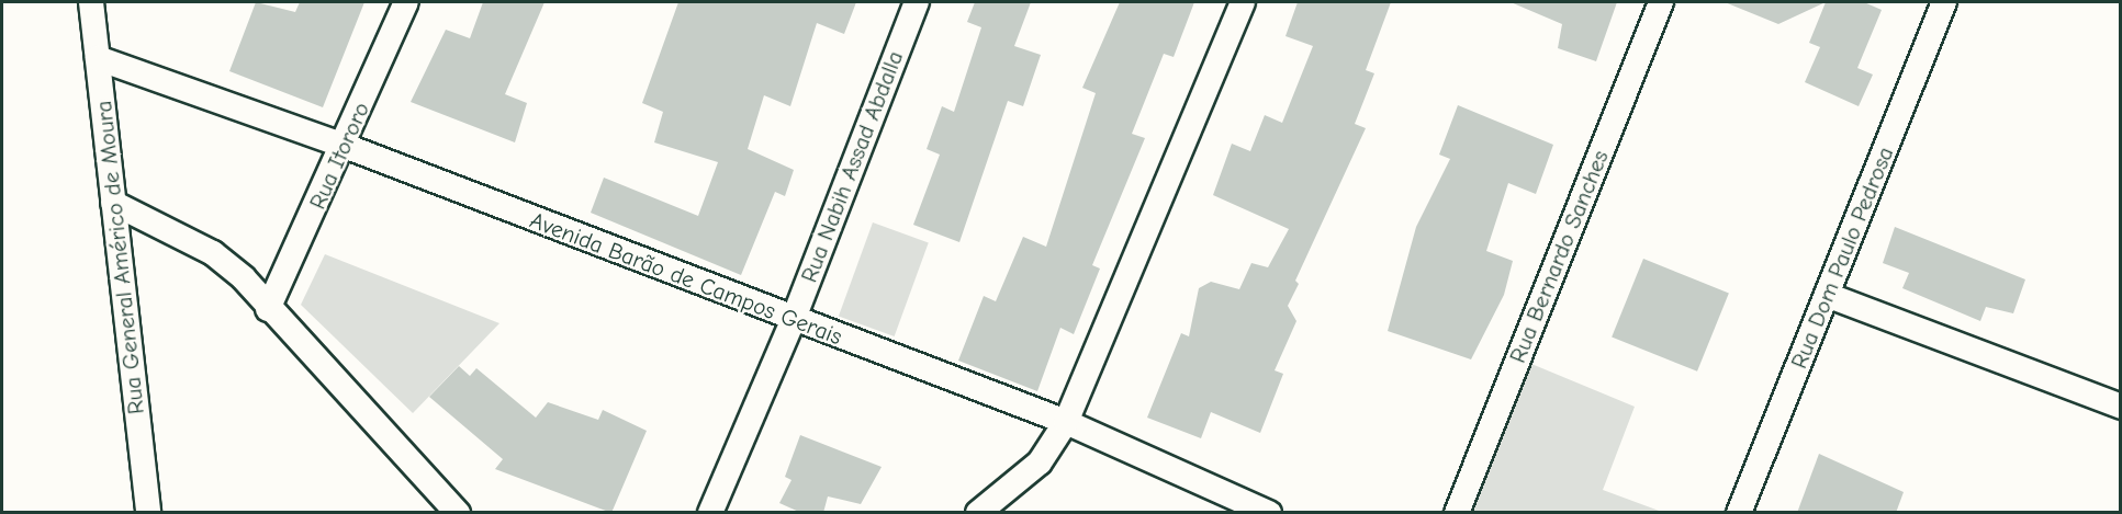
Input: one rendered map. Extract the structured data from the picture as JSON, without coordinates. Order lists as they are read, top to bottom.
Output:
{
  "streets": {
    "street": [
      "Rua Itororo",
      "Rua Nabih Assad Abdalla",
      "Rua Bernardo Sanches",
      "Rua General Américo de Moura",
      "Rua Dom Paulo Pedrosa",
      "Avenida Barão de Campos Gerais"
    ]
  },
  "crossings": [
    ["Rua Itororo", "Avenida Barão de Campos Gerais"],
    ["Rua Nabih Assad Abdalla", "Avenida Barão de Campos Gerais"],
    ["Rua General Américo de Moura", "Avenida Barão de Campos Gerais"]
  ]
}
